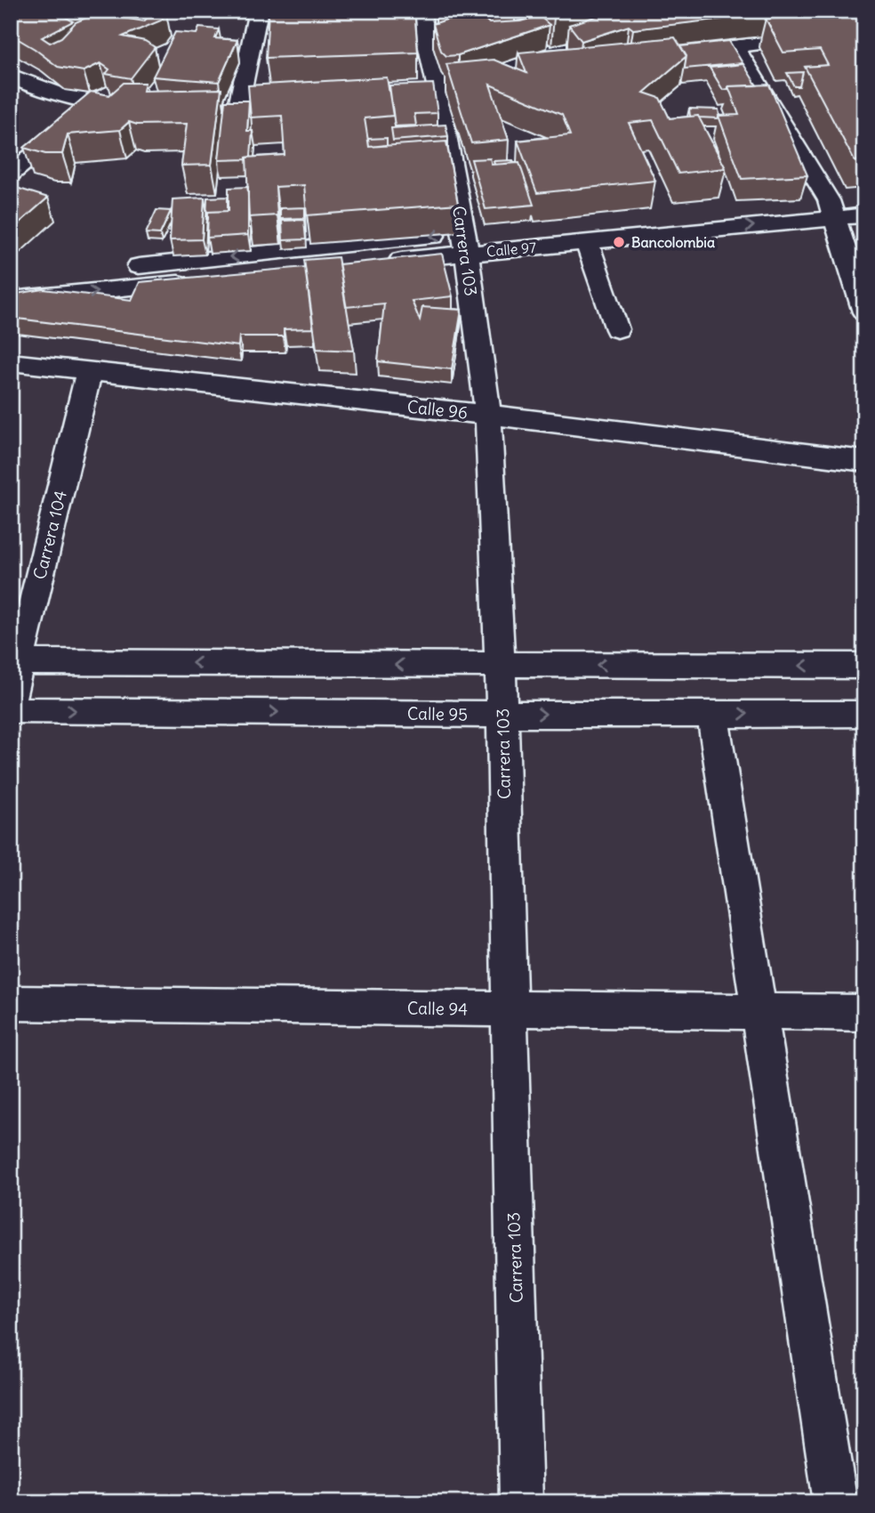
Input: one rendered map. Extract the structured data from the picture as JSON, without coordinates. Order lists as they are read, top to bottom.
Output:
{
  "streets": {
    "street": [
      "Calle 97",
      "Carrera 103",
      "Calle 96",
      "Carrera 104",
      "Calle 95",
      "Calle 94"
    ]
  },
  "crossings": [
    ["Calle 97", "Carrera 103"],
    ["Carrera 103", "Calle 96"],
    ["Carrera 103", "Calle 95"],
    ["Carrera 103", "Calle 94"],
    ["Calle 96", "Carrera 104"]
  ],
  "places": ["Bancolombia"]
}
